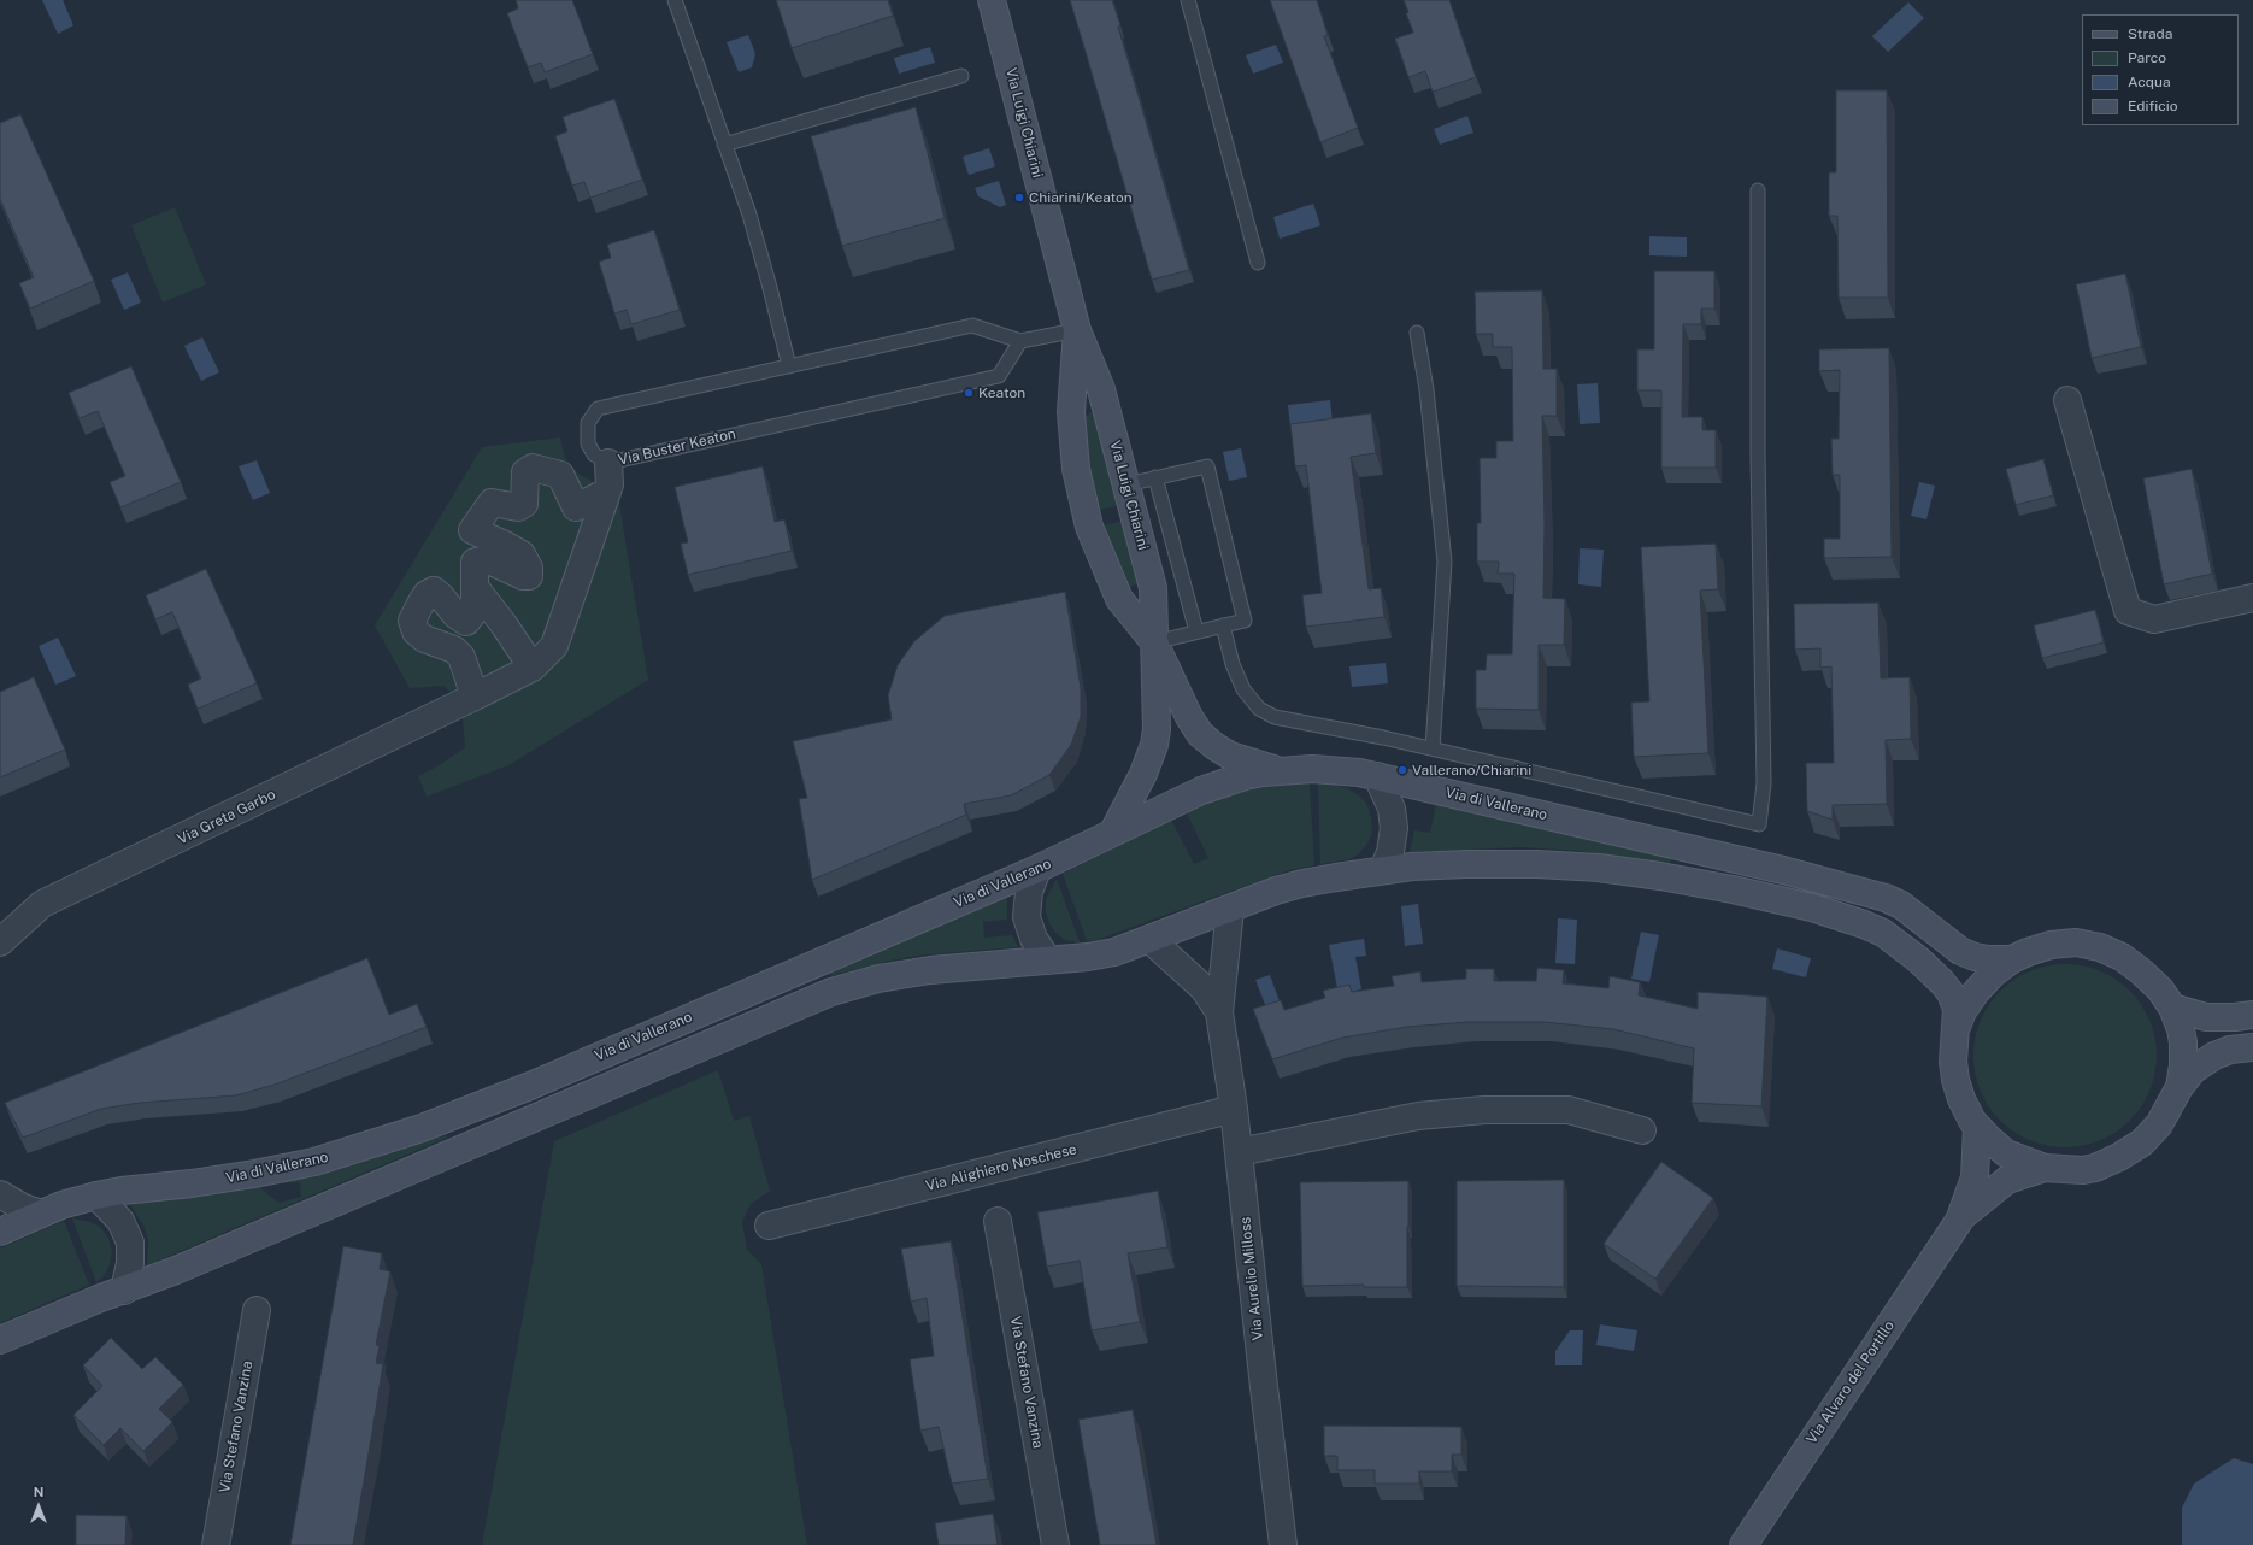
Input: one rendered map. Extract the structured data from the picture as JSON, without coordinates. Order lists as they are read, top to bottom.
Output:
{
  "streets": {
    "street": [
      "Via Luigi Chiarini",
      "Via di Vallerano",
      "Via Greta Garbo",
      "Via Alighiero Noschese",
      "Via Aurelio Milloss",
      "Via Stefano Vanzina",
      "Via Alvaro del Portillo"
    ],
    "lane": ["Via Buster Keaton"]
  },
  "crossings": [
    ["Via Luigi Chiarini", "Via Buster Keaton"],
    ["Via Luigi Chiarini", "Via di Vallerano"],
    ["Via Buster Keaton", "Via Greta Garbo"],
    ["Via di Vallerano", "Via Aurelio Milloss"],
    ["Via di Vallerano", "Via Alvaro del Portillo"],
    ["Via Alighiero Noschese", "Via Aurelio Milloss"]
  ],
  "places": ["Chiarini/Keaton", "Keaton", "Vallerano/Chiarini"],
  "legend": [
    "Strada",
    "Parco",
    "Acqua",
    "Edificio"
  ],
  "north": "top"
}
